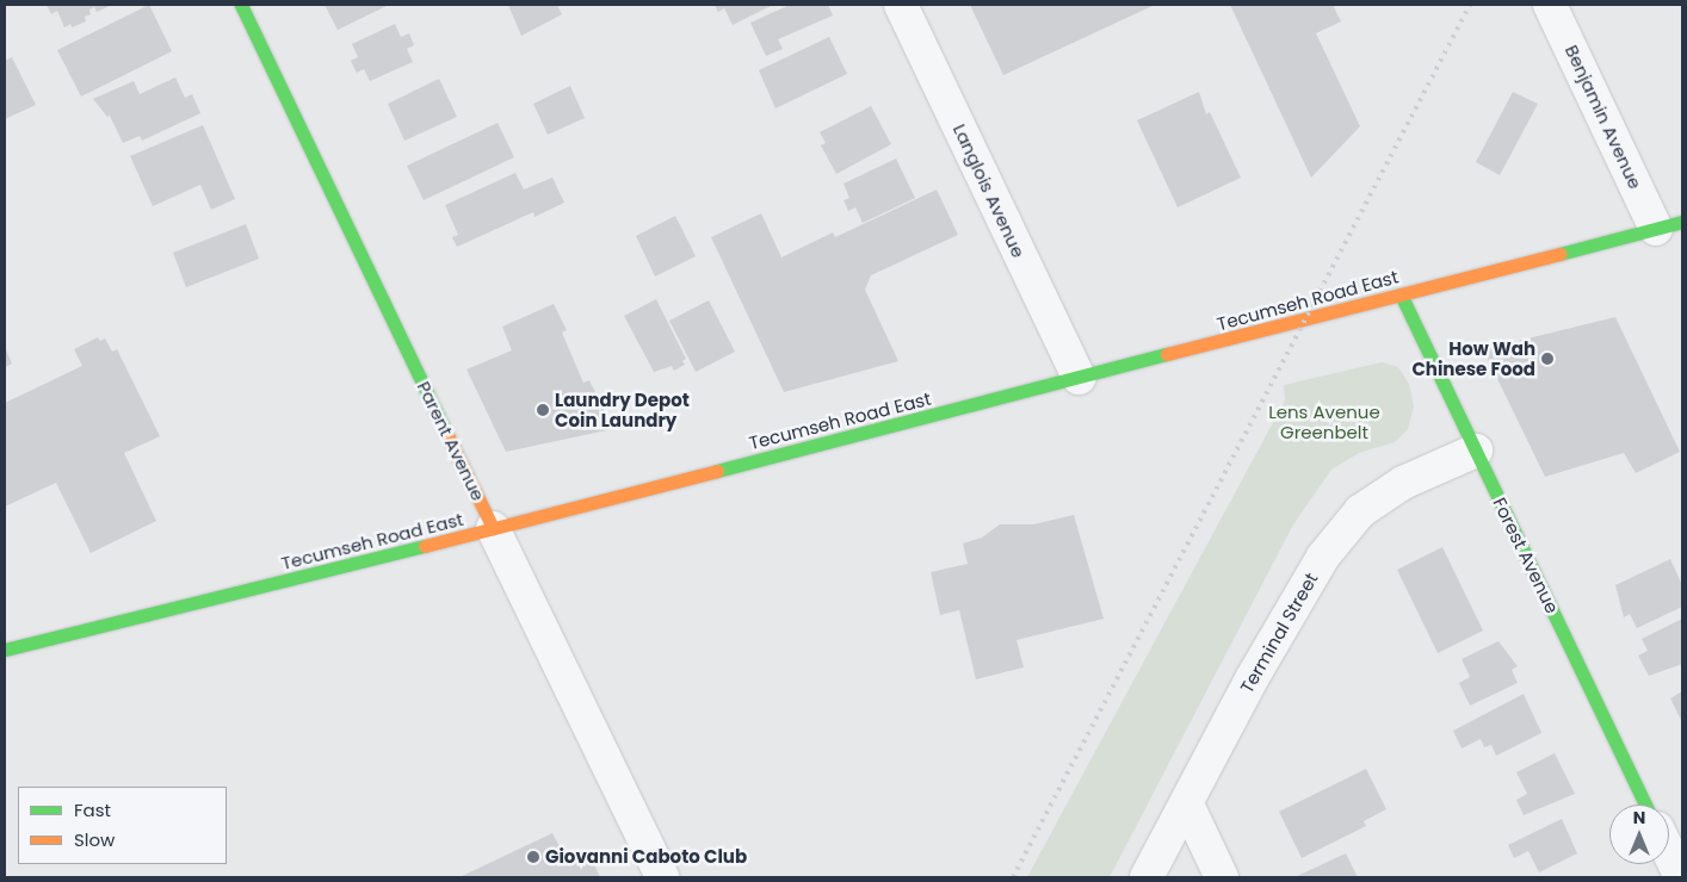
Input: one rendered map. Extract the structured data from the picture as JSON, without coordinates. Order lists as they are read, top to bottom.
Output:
{
  "streets": {
    "main road": ["Tecumseh Road East", "Parent Avenue", "Forest Avenue"],
    "street": ["Benjamin Avenue", "Langlois Avenue", "Terminal Street"]
  },
  "crossings": [
    ["Benjamin Avenue", "Tecumseh Road East"],
    ["Langlois Avenue", "Tecumseh Road East"],
    ["Tecumseh Road East", "Parent Avenue"],
    ["Tecumseh Road East", "Forest Avenue"],
    ["Forest Avenue", "Terminal Street"]
  ],
  "parks": ["Lens Avenue Greenbelt"],
  "places": ["How Wah Chinese Food", "Laundry Depot Coin Laundry", "Giovanni Caboto Club"],
  "legend": ["Fast", "Slow"],
  "north": "top"
}
